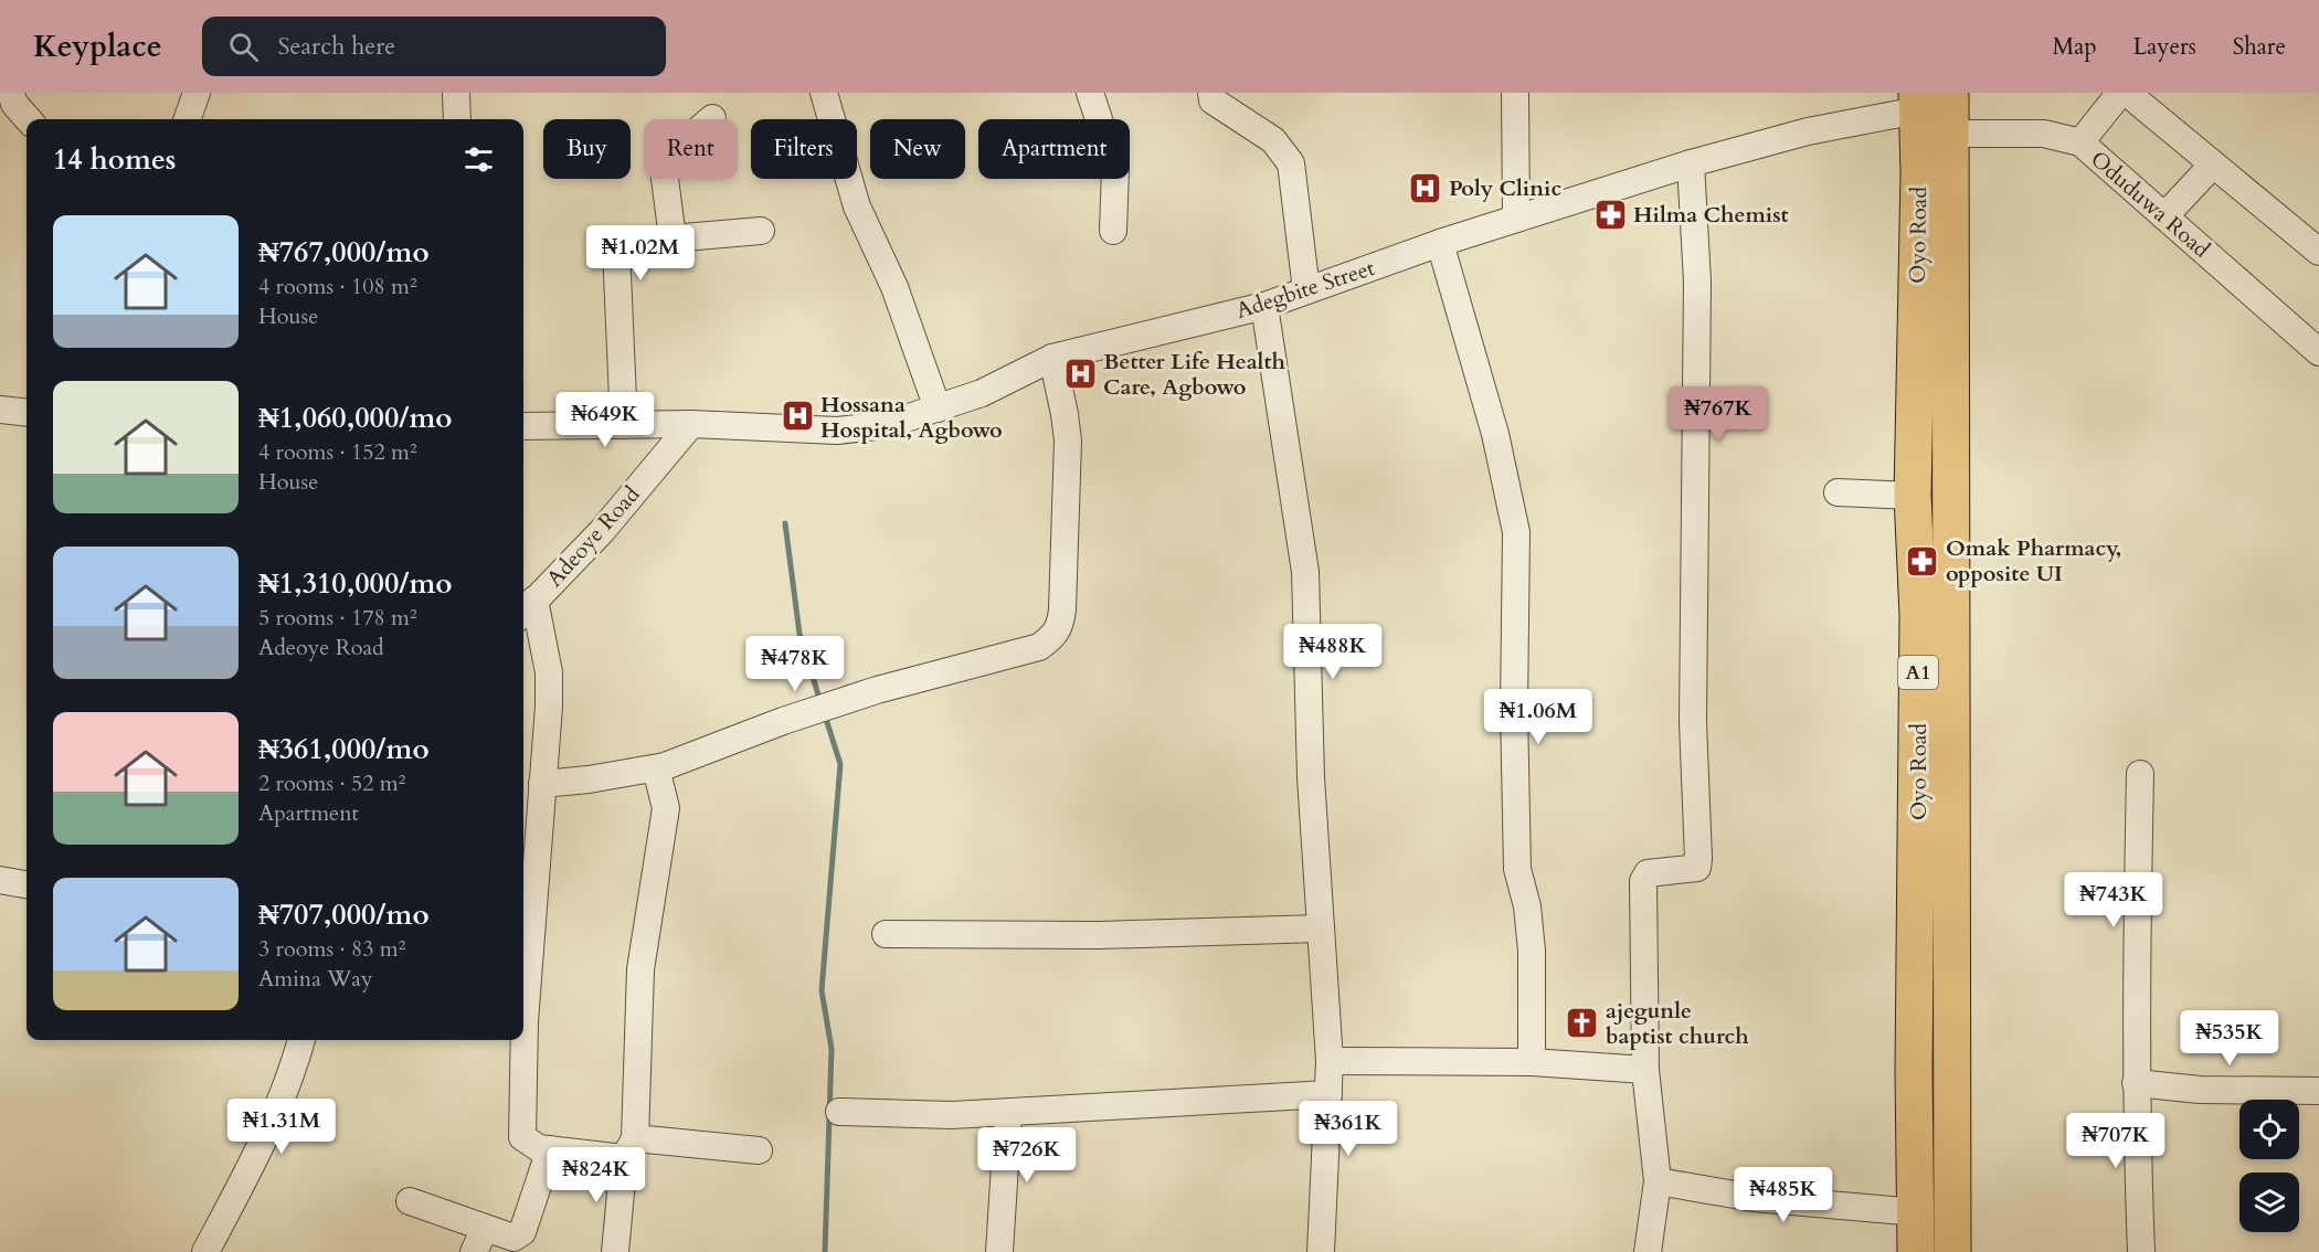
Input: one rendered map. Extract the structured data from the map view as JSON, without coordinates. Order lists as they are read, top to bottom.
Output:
{
  "streets": {
    "highway": ["Oyo Road", "A1"],
    "street": ["Oduduwa Road", "Adegbite Street", "Adeoye Road"]
  },
  "crossings": [
    ["Oduduwa Road", "Oyo Road"],
    ["Oyo Road", "Adegbite Street"],
    ["Adegbite Street", "Adeoye Road"]
  ],
  "places": {
    "hospital": ["Poly Clinic", "Better Life Health Care, Agbowo", "Hossana Hospital, Agbowo"],
    "pharmacy": ["Hilma Chemist", "Omak Pharmacy, opposite UI"],
    "church": ["ajegunle baptist church"]
  },
  "page": {
    "header": "Keyplace",
    "search": "Search here",
    "nav": ["Map", "Layers", "Share"],
    "chip": [
      "Buy",
      "Rent",
      "Filters",
      "New",
      "Apartment"
    ],
    "heading": "14 homes",
    "list": [
      {
        "name": "₦767,000/mo",
        "note": "4 rooms · 108 m² · House"
      },
      {
        "name": "₦1,060,000/mo",
        "note": "4 rooms · 152 m² · House"
      },
      {
        "name": "₦1,310,000/mo",
        "note": "5 rooms · 178 m² · Adeoye Road"
      },
      {
        "name": "₦361,000/mo",
        "note": "2 rooms · 52 m² · Apartment"
      },
      {
        "name": "₦707,000/mo",
        "note": "3 rooms · 83 m² · Amina Way"
      }
    ],
    "price": [
      "₦1.02M",
      "₦767K",
      "₦649K",
      "₦488K",
      "₦478K",
      "₦1.06M",
      "₦743K",
      "₦535K",
      "₦1.31M",
      "₦361K",
      "₦707K",
      "₦726K",
      "₦824K",
      "₦485K"
    ]
  }
}
